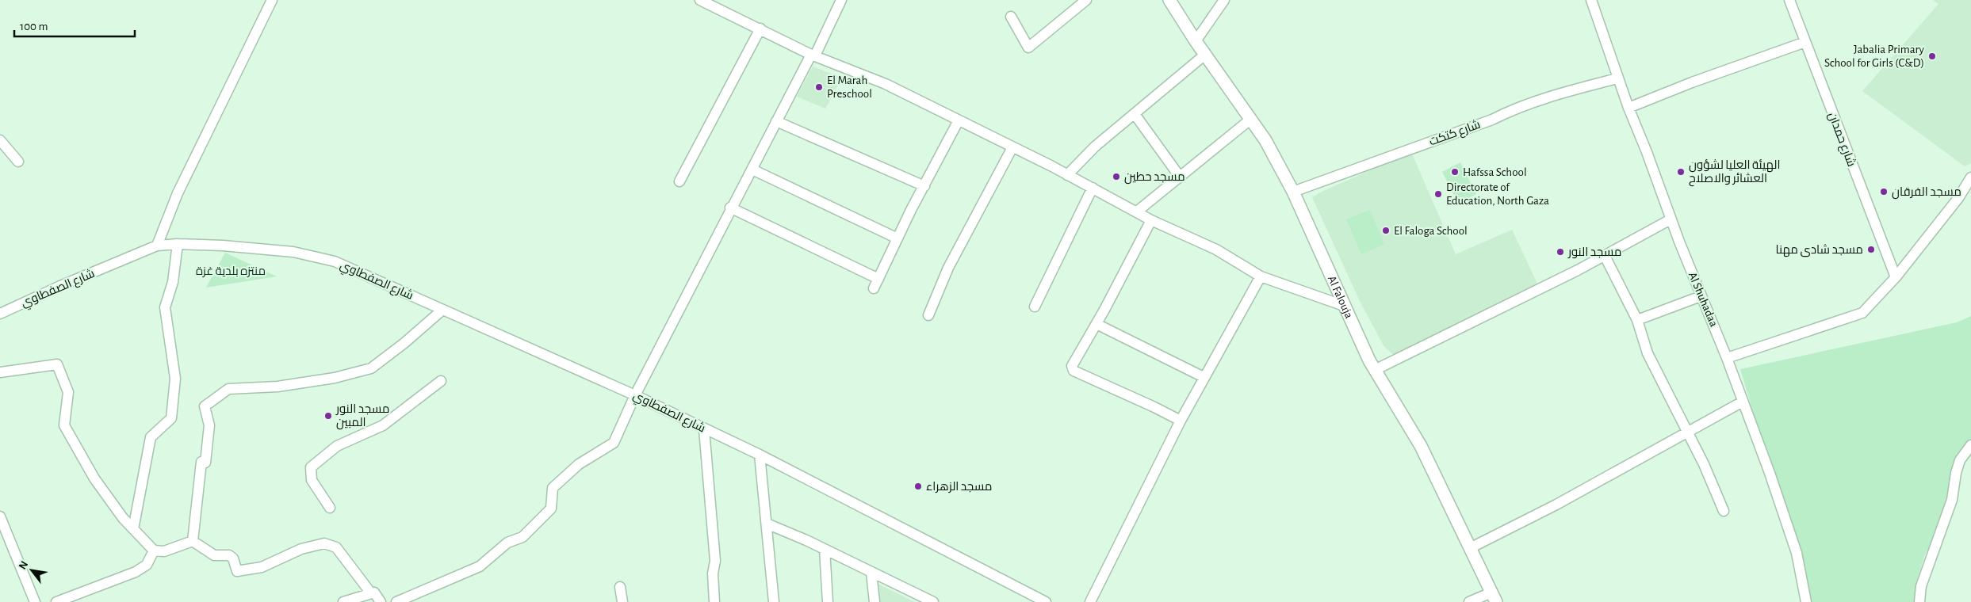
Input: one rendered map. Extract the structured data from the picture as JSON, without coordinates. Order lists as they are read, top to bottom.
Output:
{
  "streets": {
    "main road": ["Al Falouja"],
    "street": [
      "شارع كتكت",
      "شارع حمدان",
      "شارع الصفطاوي",
      "Al Shuhadaa"
    ]
  },
  "crossings": [
    ["شارع كتكت", "Al Falouja"],
    ["شارع كتكت", "Al Shuhadaa"]
  ],
  "parks": ["منتزه بلدية غزة"],
  "places": [
    "Jabalia Primary School for Girls (C&D)",
    "El Marah Preschool",
    "Hafssa School",
    "الهيئة العليا لشؤون العشائر والاصلاح",
    "مسجد حطين",
    "مسجد الفرقان",
    "Directorate of Education, North Gaza",
    "El Faloga School",
    "مسجد شادى مهنا",
    "مسجد النور",
    "مسجد النور المبين",
    "مسجد الزهراء"
  ],
  "scale_bar": "100 m",
  "north": "top left"
}
